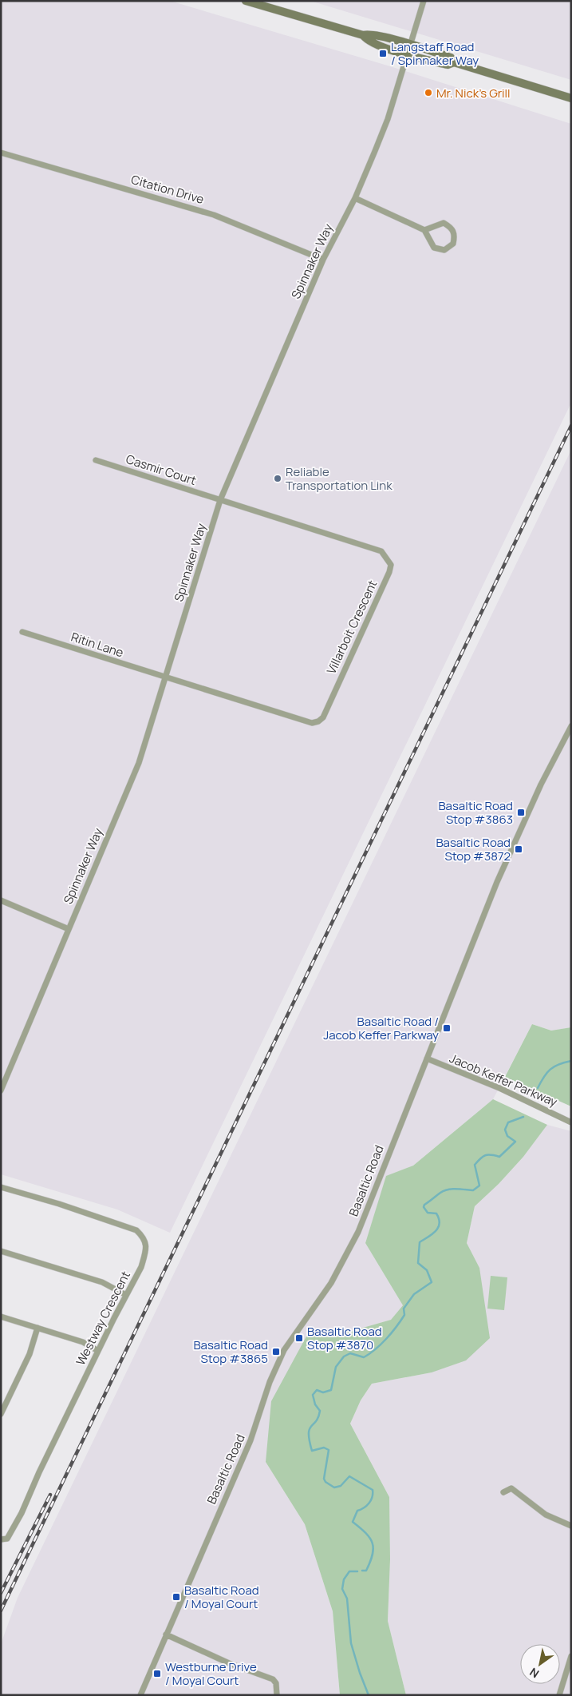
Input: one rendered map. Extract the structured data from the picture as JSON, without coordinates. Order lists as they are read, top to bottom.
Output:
{
  "streets": {
    "street": [
      "Citation Drive",
      "Spinnaker Way",
      "Casmir Court",
      "Villarboit Crescent",
      "Ritin Lane",
      "Jacob Keffer Parkway",
      "Basaltic Road",
      "Westway Crescent"
    ]
  },
  "crossings": [
    ["Citation Drive", "Spinnaker Way"],
    ["Spinnaker Way", "Casmir Court"],
    ["Spinnaker Way", "Villarboit Crescent"],
    ["Spinnaker Way", "Ritin Lane"],
    ["Casmir Court", "Villarboit Crescent"],
    ["Villarboit Crescent", "Ritin Lane"],
    ["Jacob Keffer Parkway", "Basaltic Road"]
  ],
  "places": {
    "transit": [
      "Langstaff Road / Spinnaker Way",
      "Basaltic Road Stop #3863",
      "Basaltic Road Stop #3872",
      "Basaltic Road / Jacob Keffer Parkway",
      "Basaltic Road Stop #3870",
      "Basaltic Road Stop #3865",
      "Basaltic Road / Moyal Court",
      "Westburne Drive / Moyal Court"
    ],
    "other": ["Mr. Nick's Grill", "Reliable Transportation Link"]
  },
  "north": "bottom left"
}
